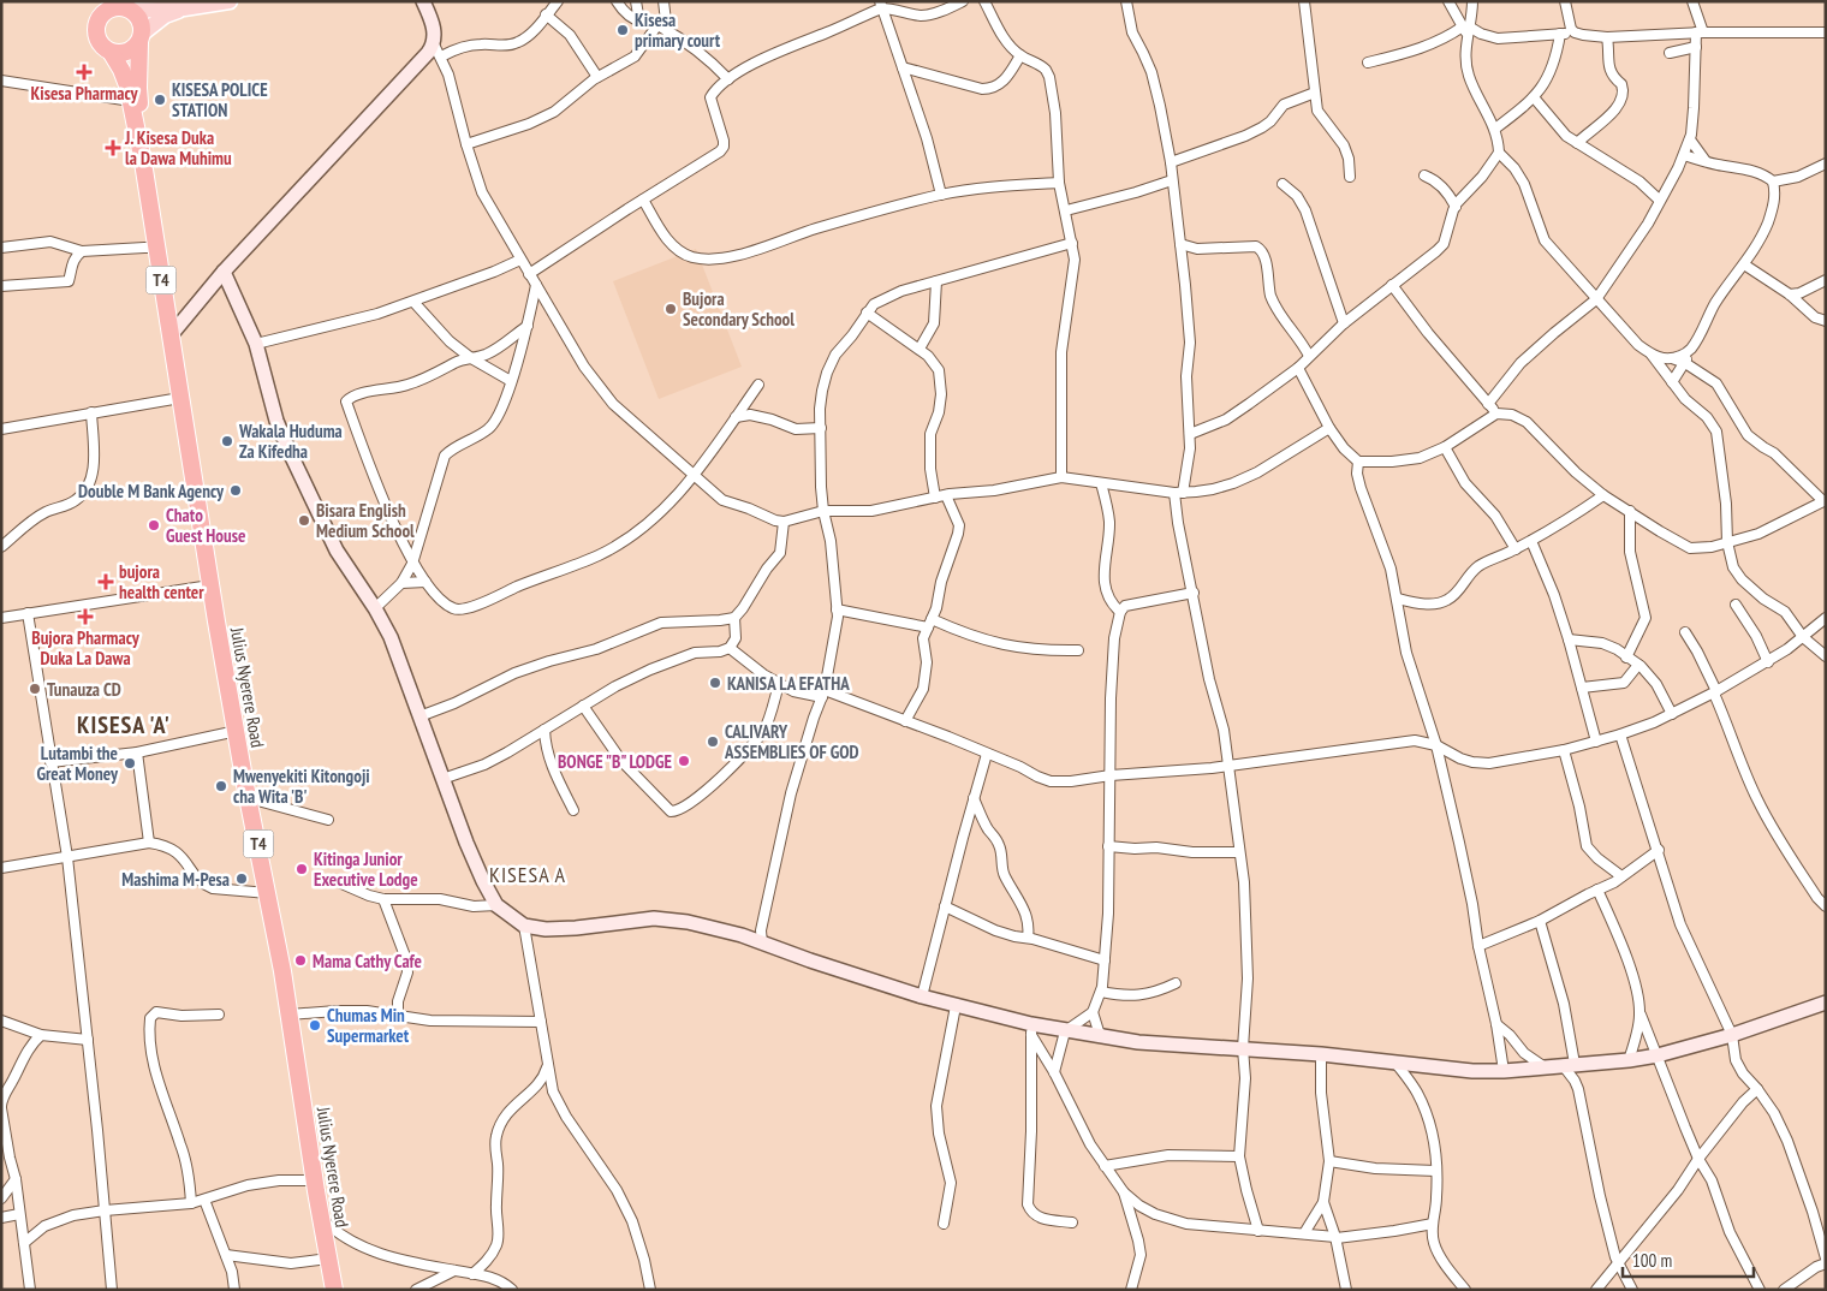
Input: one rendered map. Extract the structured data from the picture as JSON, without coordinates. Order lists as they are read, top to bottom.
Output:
{
  "streets": {
    "highway": ["T4", "Julius Nyerere Road"]
  },
  "districts": ["KISESA 'A'", "KISESA A"],
  "places": {
    "other": [
      "Kisesa primary court",
      "KISESA POLICE STATION",
      "Bujora Secondary School",
      "Wakala Huduma Za Kifedha",
      "Double M Bank Agency",
      "Bisara English Medium School",
      "Chato Guest House",
      "KANISA LA EFATHA",
      "Tunauza CD",
      "CALIVARY ASSEMBLIES OF GOD",
      "BONGE \"B\" LODGE",
      "Lutambi the Great Money",
      "Mwenyekiti Kitongoji cha Wita 'B'",
      "Kitinga Junior Executive Lodge",
      "Mashima M-Pesa",
      "Mama Cathy Cafe",
      "Chumas Min Supermarket"
    ],
    "health": [
      "Kisesa Pharmacy",
      "J. Kisesa Duka la Dawa Muhimu",
      "bujora health center",
      "Bujora Pharmacy Duka La Dawa"
    ]
  },
  "scale_bar": "100 m"
}
